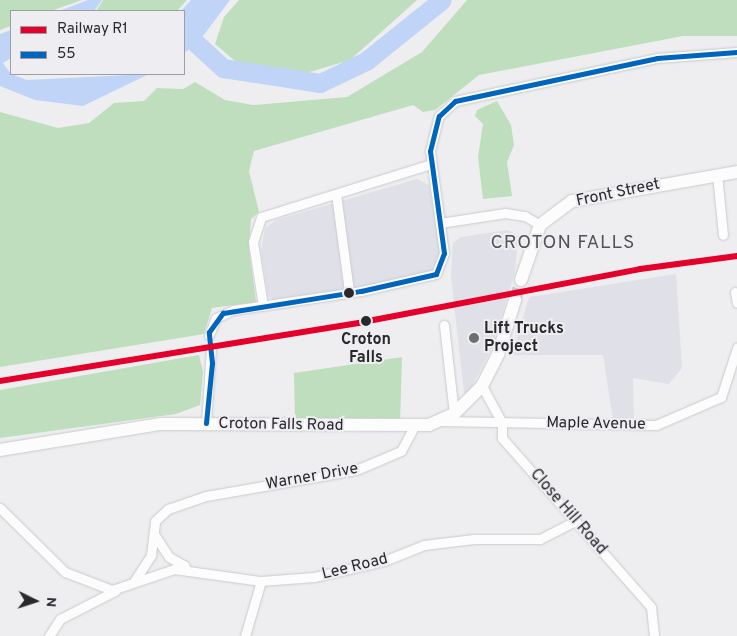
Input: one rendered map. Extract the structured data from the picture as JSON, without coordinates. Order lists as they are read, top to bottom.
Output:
{
  "streets": {
    "main road": ["Front Street", "Croton Falls Road"],
    "street": [
      "Maple Avenue",
      "Warner Drive",
      "Close Hill Road",
      "Lee Road"
    ]
  },
  "crossings": [
    ["Maple Avenue", "Close Hill Road"],
    ["Croton Falls Road", "Warner Drive"],
    ["Warner Drive", "Lee Road"],
    ["Close Hill Road", "Lee Road"]
  ],
  "districts": ["CROTON FALLS"],
  "places": ["Croton Falls", "Lift Trucks Project"],
  "lines": ["transit line 55", "rail line R1"],
  "legend": ["Railway R1", "55"],
  "north": "right"
}
